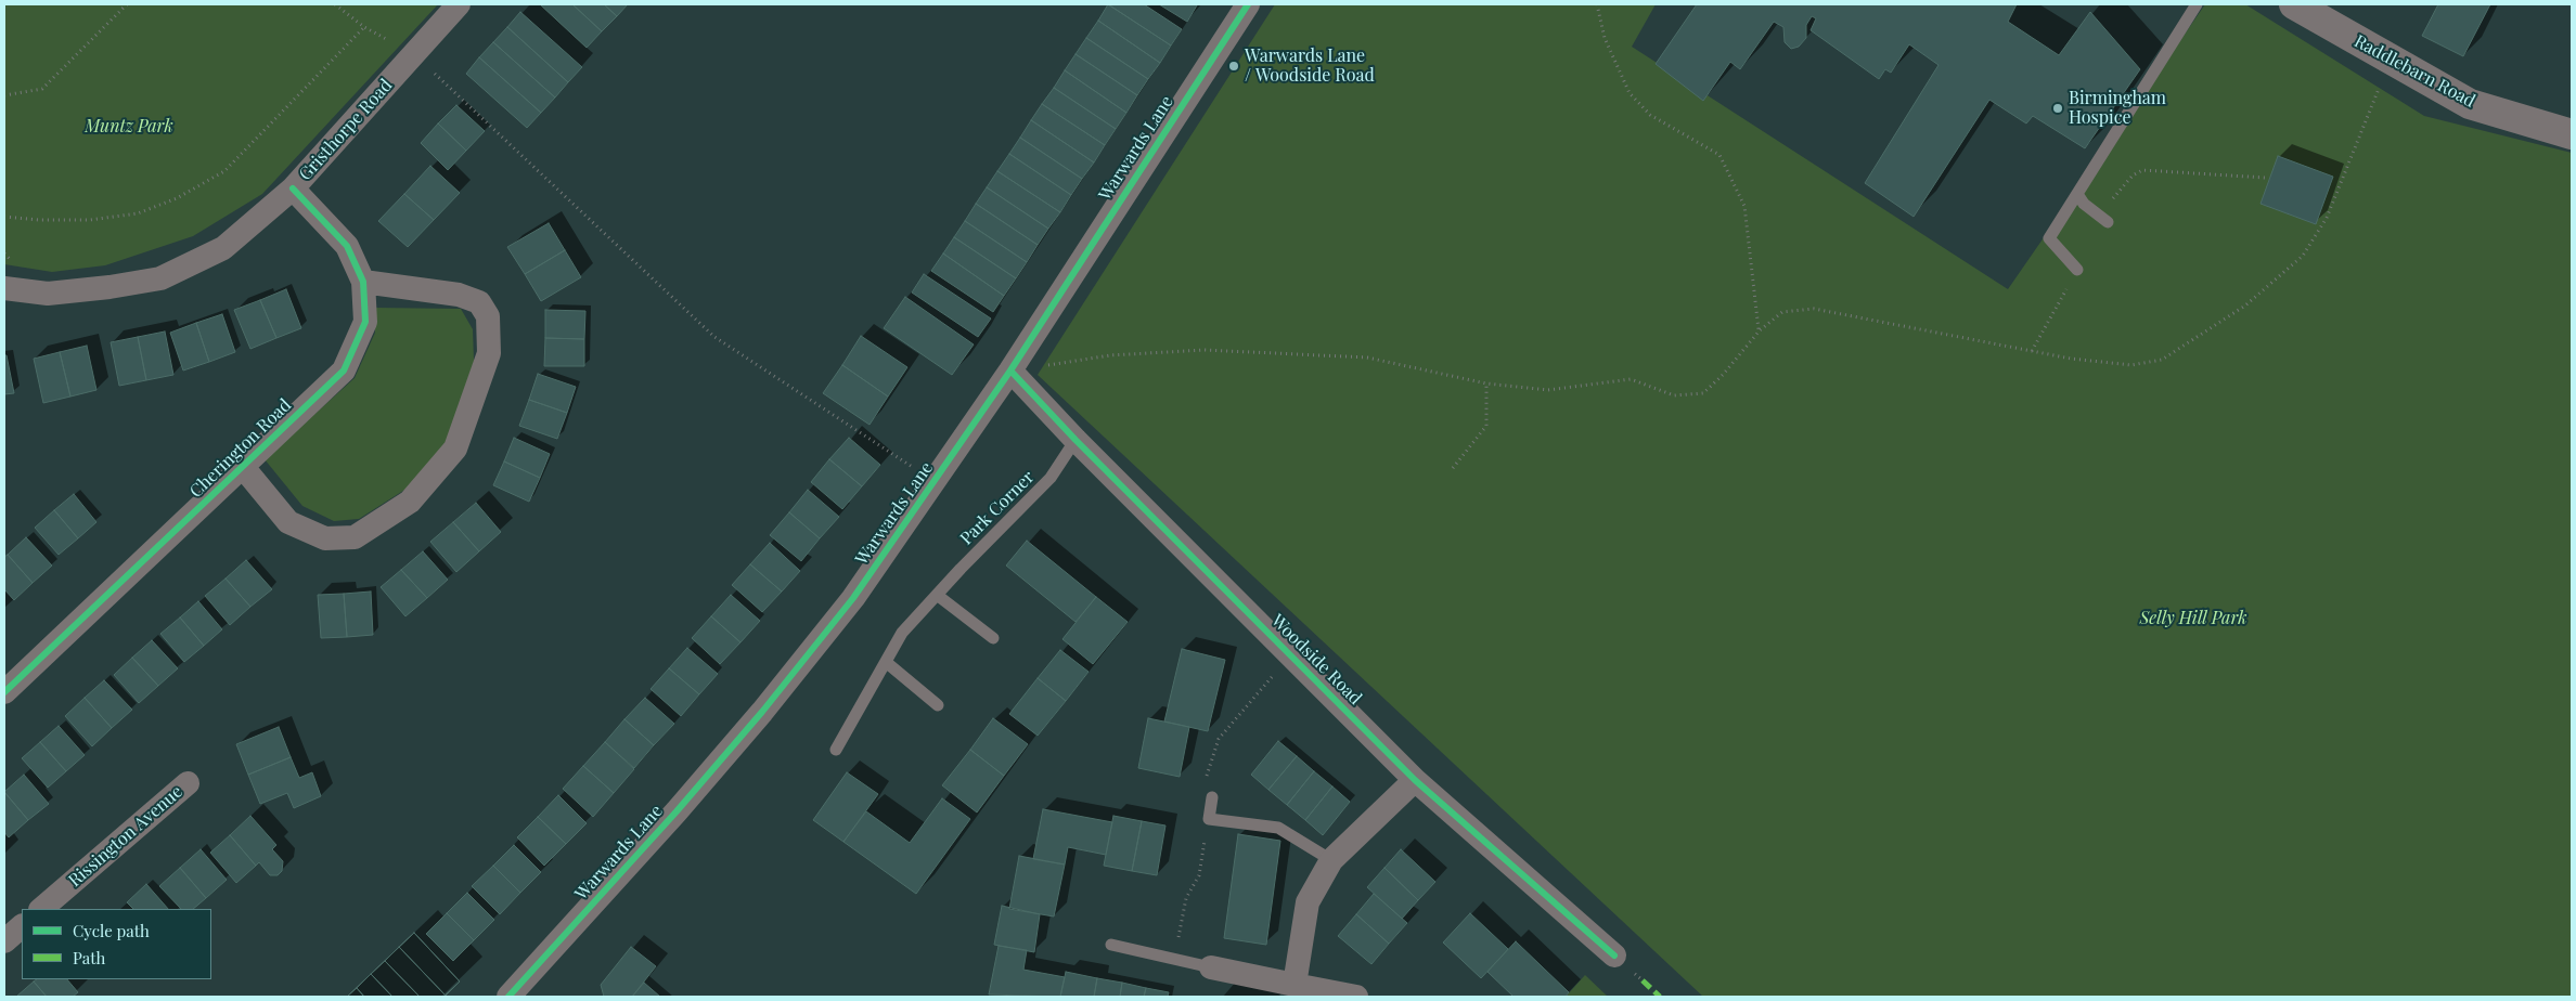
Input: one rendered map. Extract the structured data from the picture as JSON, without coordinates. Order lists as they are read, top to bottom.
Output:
{
  "streets": {
    "street": [
      "Raddlebarn Road",
      "Gristhorpe Road",
      "Warwards Lane",
      "Cherington Road",
      "Woodside Road",
      "Rissington Avenue"
    ],
    "lane": ["Park Corner"]
  },
  "crossings": [
    ["Gristhorpe Road", "Cherington Road"],
    ["Warwards Lane", "Woodside Road"],
    ["Park Corner", "Woodside Road"]
  ],
  "parks": ["Muntz Park", "Selly Hill Park"],
  "places": ["Warwards Lane / Woodside Road", "Birmingham Hospice"],
  "legend": ["Cycle path", "Path"]
}
